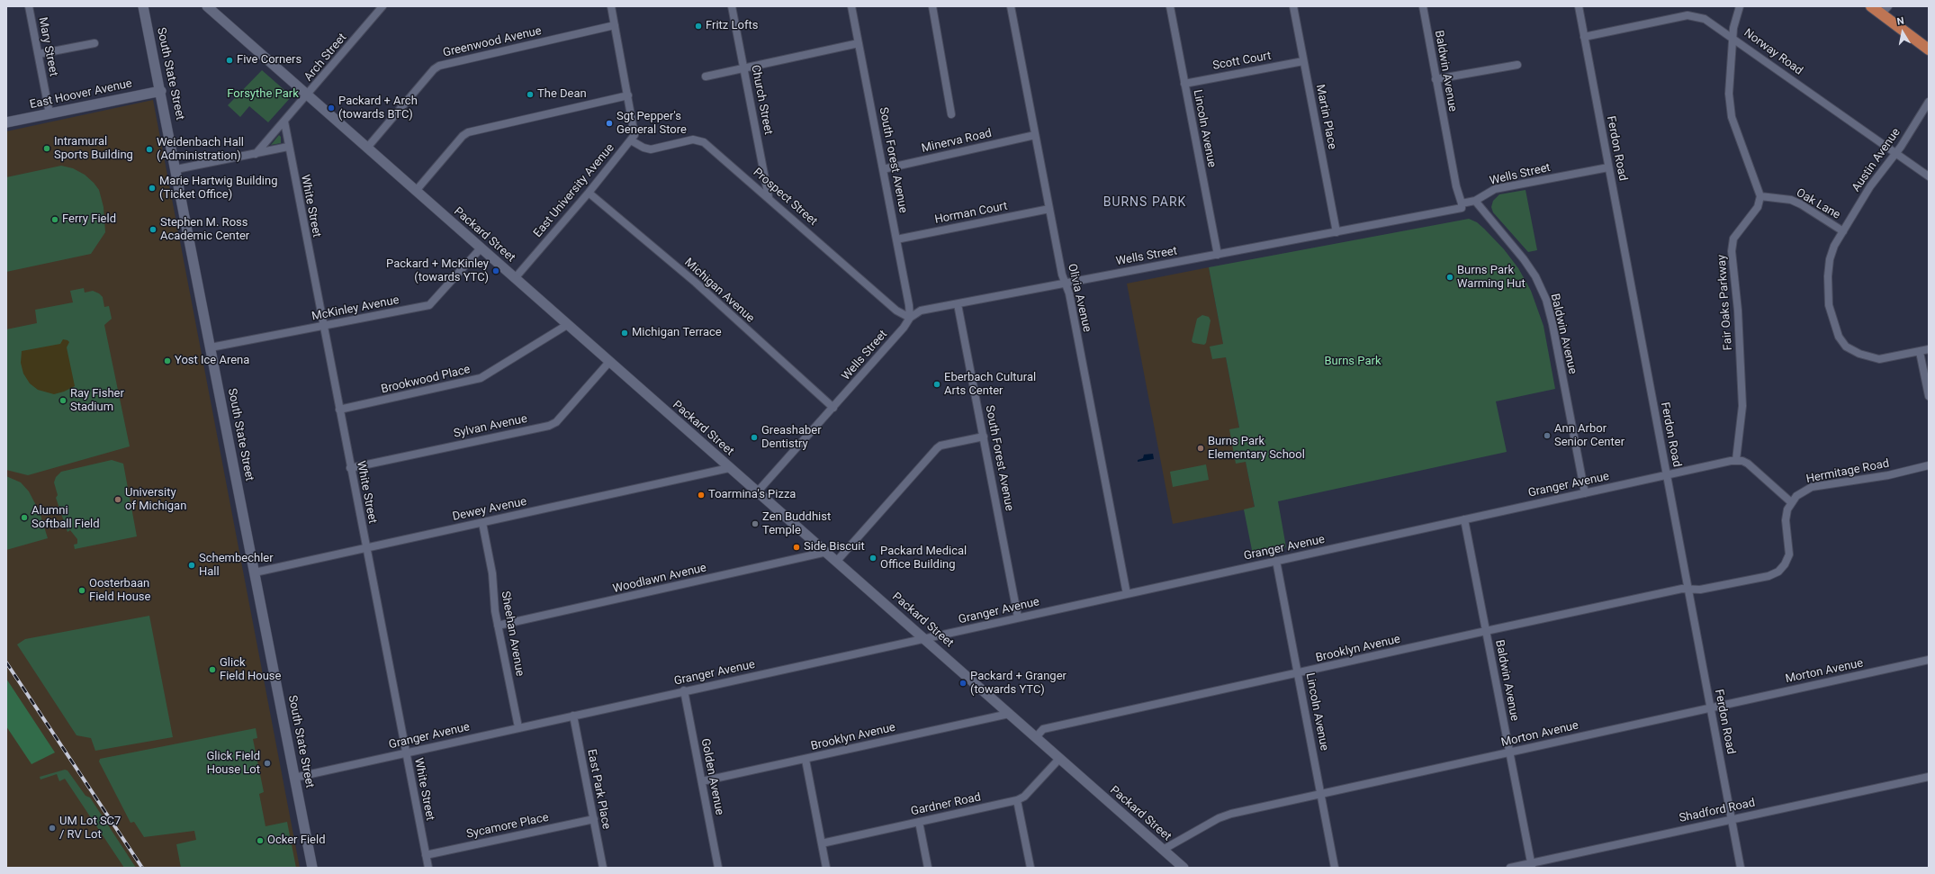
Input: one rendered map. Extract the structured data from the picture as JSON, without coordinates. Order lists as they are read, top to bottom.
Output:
{
  "streets": {
    "main road": ["South State Street", "East Hoover Avenue", "Packard Street"],
    "street": [
      "Greenwood Avenue",
      "Mary Street",
      "Norway Road",
      "Arch Street",
      "Scott Court",
      "Baldwin Avenue",
      "Church Street",
      "Martin Place",
      "Lincoln Avenue",
      "Minerva Road",
      "Ferdon Road",
      "South Forest Avenue",
      "Austin Avenue",
      "Wells Street",
      "East University Avenue",
      "Prospect Street",
      "Oak Lane",
      "White Street",
      "Horman Court",
      "Michigan Avenue",
      "Olivia Avenue",
      "Fair Oaks Parkway",
      "McKinley Avenue",
      "Brookwood Place",
      "Sylvan Avenue",
      "Hermitage Road",
      "Granger Avenue",
      "Dewey Avenue",
      "Woodlawn Avenue",
      "Sheehan Avenue",
      "Brooklyn Avenue",
      "Morton Avenue",
      "Golden Avenue",
      "East Park Place",
      "Gardner Road",
      "Shadford Road",
      "Sycamore Place"
    ]
  },
  "crossings": [
    ["Greenwood Avenue", "East University Avenue"],
    ["Greenwood Avenue", "Packard Street"],
    ["Mary Street", "East Hoover Avenue"],
    ["Norway Road", "Ferdon Road"],
    ["Norway Road", "Austin Avenue"],
    ["Arch Street", "White Street"],
    ["Arch Street", "Packard Street"],
    ["Scott Court", "Martin Place"],
    ["Scott Court", "Lincoln Avenue"],
    ["Baldwin Avenue", "Wells Street"],
    ["Baldwin Avenue", "Granger Avenue"],
    ["Baldwin Avenue", "Brooklyn Avenue"],
    ["Baldwin Avenue", "Morton Avenue"],
    ["Baldwin Avenue", "Shadford Road"],
    ["South State Street", "East Hoover Avenue"],
    ["South State Street", "McKinley Avenue"],
    ["South State Street", "Granger Avenue"],
    ["South State Street", "Dewey Avenue"],
    ["Church Street", "Prospect Street"],
    ["Martin Place", "Wells Street"],
    ["Lincoln Avenue", "Wells Street"],
    ["Lincoln Avenue", "Granger Avenue"],
    ["Lincoln Avenue", "Brooklyn Avenue"],
    ["Lincoln Avenue", "Morton Avenue"],
    ["Minerva Road", "South Forest Avenue"],
    ["Minerva Road", "Olivia Avenue"],
    ["Ferdon Road", "Wells Street"],
    ["Ferdon Road", "Granger Avenue"],
    ["Ferdon Road", "Brooklyn Avenue"],
    ["Ferdon Road", "Morton Avenue"],
    ["Ferdon Road", "Shadford Road"],
    ["South Forest Avenue", "Wells Street"],
    ["South Forest Avenue", "Prospect Street"],
    ["South Forest Avenue", "Horman Court"],
    ["South Forest Avenue", "Granger Avenue"],
    ["Austin Avenue", "Oak Lane"],
    ["Wells Street", "Prospect Street"],
    ["Wells Street", "Packard Street"],
    ["Wells Street", "Michigan Avenue"],
    ["Wells Street", "Olivia Avenue"],
    ["East University Avenue", "Prospect Street"],
    ["East University Avenue", "Packard Street"],
    ["East University Avenue", "Michigan Avenue"],
    ["Oak Lane", "Fair Oaks Parkway"],
    ["White Street", "McKinley Avenue"],
    ["White Street", "Brookwood Place"],
    ["White Street", "Sylvan Avenue"],
    ["White Street", "Granger Avenue"],
    ["White Street", "Dewey Avenue"],
    ["White Street", "Sycamore Place"],
    ["Horman Court", "Olivia Avenue"],
    ["Packard Street", "McKinley Avenue"],
    ["Packard Street", "Brookwood Place"],
    ["Packard Street", "Sylvan Avenue"],
    ["Packard Street", "Granger Avenue"],
    ["Packard Street", "Dewey Avenue"],
    ["Packard Street", "Woodlawn Avenue"],
    ["Packard Street", "Brooklyn Avenue"],
    ["Packard Street", "Morton Avenue"],
    ["Packard Street", "Gardner Road"],
    ["Olivia Avenue", "Granger Avenue"],
    ["Fair Oaks Parkway", "Granger Avenue"],
    ["Granger Avenue", "Sheehan Avenue"],
    ["Granger Avenue", "Golden Avenue"],
    ["Granger Avenue", "East Park Place"],
    ["Dewey Avenue", "Sheehan Avenue"],
    ["Woodlawn Avenue", "Sheehan Avenue"],
    ["Brooklyn Avenue", "Golden Avenue"],
    ["East Park Place", "Sycamore Place"]
  ],
  "districts": ["BURNS PARK"],
  "parks": ["Forsythe Park", "Burns Park"],
  "places": [
    "Fritz Lofts",
    "Five Corners",
    "The Dean",
    "Packard + Arch (towards BTC)",
    "Sgt Pepper's General Store",
    "Intramural Sports Building",
    "Weidenbach Hall (Administration)",
    "Marie Hartwig Building (Ticket Office)",
    "Ferry Field",
    "Stephen M. Ross Academic Center",
    "Packard + McKinley (towards YTC)",
    "Burns Park Warming Hut",
    "Michigan Terrace",
    "Yost Ice Arena",
    "Eberbach Cultural Arts Center",
    "Ray Fisher Stadium",
    "Ann Arbor Senior Center",
    "Greashaber Dentistry",
    "Burns Park Elementary School",
    "Toarmina's Pizza",
    "University of Michigan",
    "Alumni Softball Field",
    "Zen Buddhist Temple",
    "Side Biscuit",
    "Packard Medical Office Building",
    "Schembechler Hall",
    "Oosterbaan Field House",
    "Glick Field House",
    "Packard + Granger (towards YTC)",
    "Glick Field House Lot",
    "UM Lot SC7 / RV Lot",
    "Ocker Field"
  ],
  "north": "top"
}
